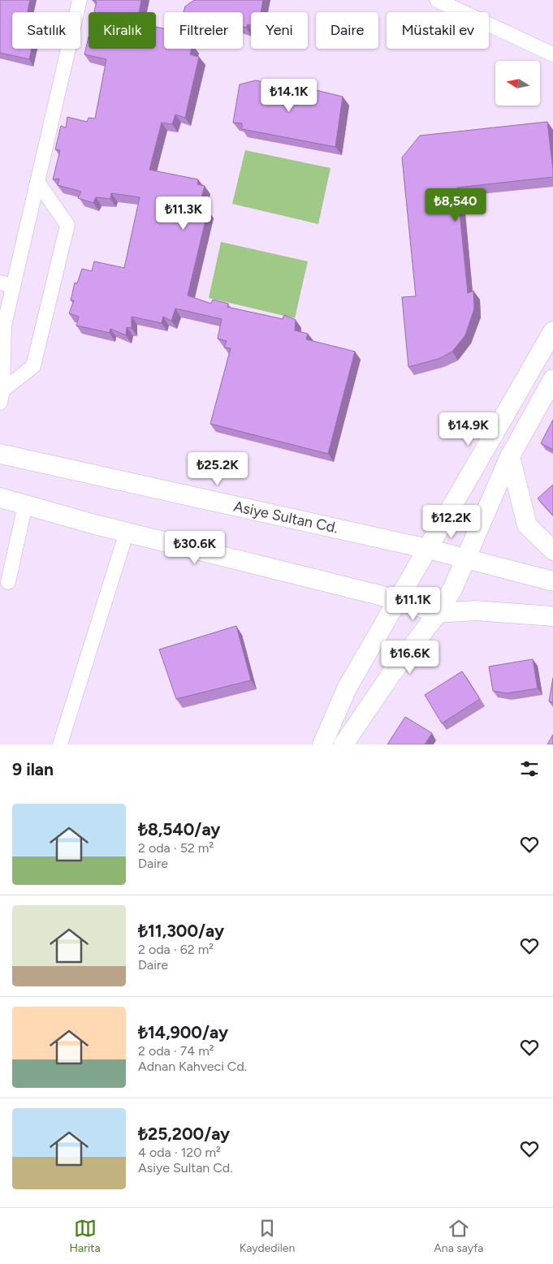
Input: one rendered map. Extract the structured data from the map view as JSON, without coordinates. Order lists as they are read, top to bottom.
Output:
{
  "streets": {
    "street": ["Asiye Sultan Cd."]
  },
  "north": "left",
  "page": {
    "chip": [
      "Satılık",
      "Kiralık",
      "Filtreler",
      "Yeni",
      "Daire",
      "Müstakil ev"
    ],
    "price": [
      "₺14.1K",
      "₺8,540",
      "₺11.3K",
      "₺14.9K",
      "₺25.2K",
      "₺12.2K",
      "₺30.6K",
      "₺11.1K",
      "₺16.6K"
    ],
    "heading": "9 ilan",
    "list": [
      {
        "name": "₺8,540/ay",
        "note": "2 oda · 52 m² · Daire"
      },
      {
        "name": "₺11,300/ay",
        "note": "2 oda · 62 m² · Daire"
      },
      {
        "name": "₺14,900/ay",
        "note": "2 oda · 74 m² · Adnan Kahveci Cd."
      },
      {
        "name": "₺25,200/ay",
        "note": "4 oda · 120 m² · Asiye Sultan Cd."
      }
    ],
    "tabs": ["Harita", "Kaydedilen", "Ana sayfa"]
  }
}
